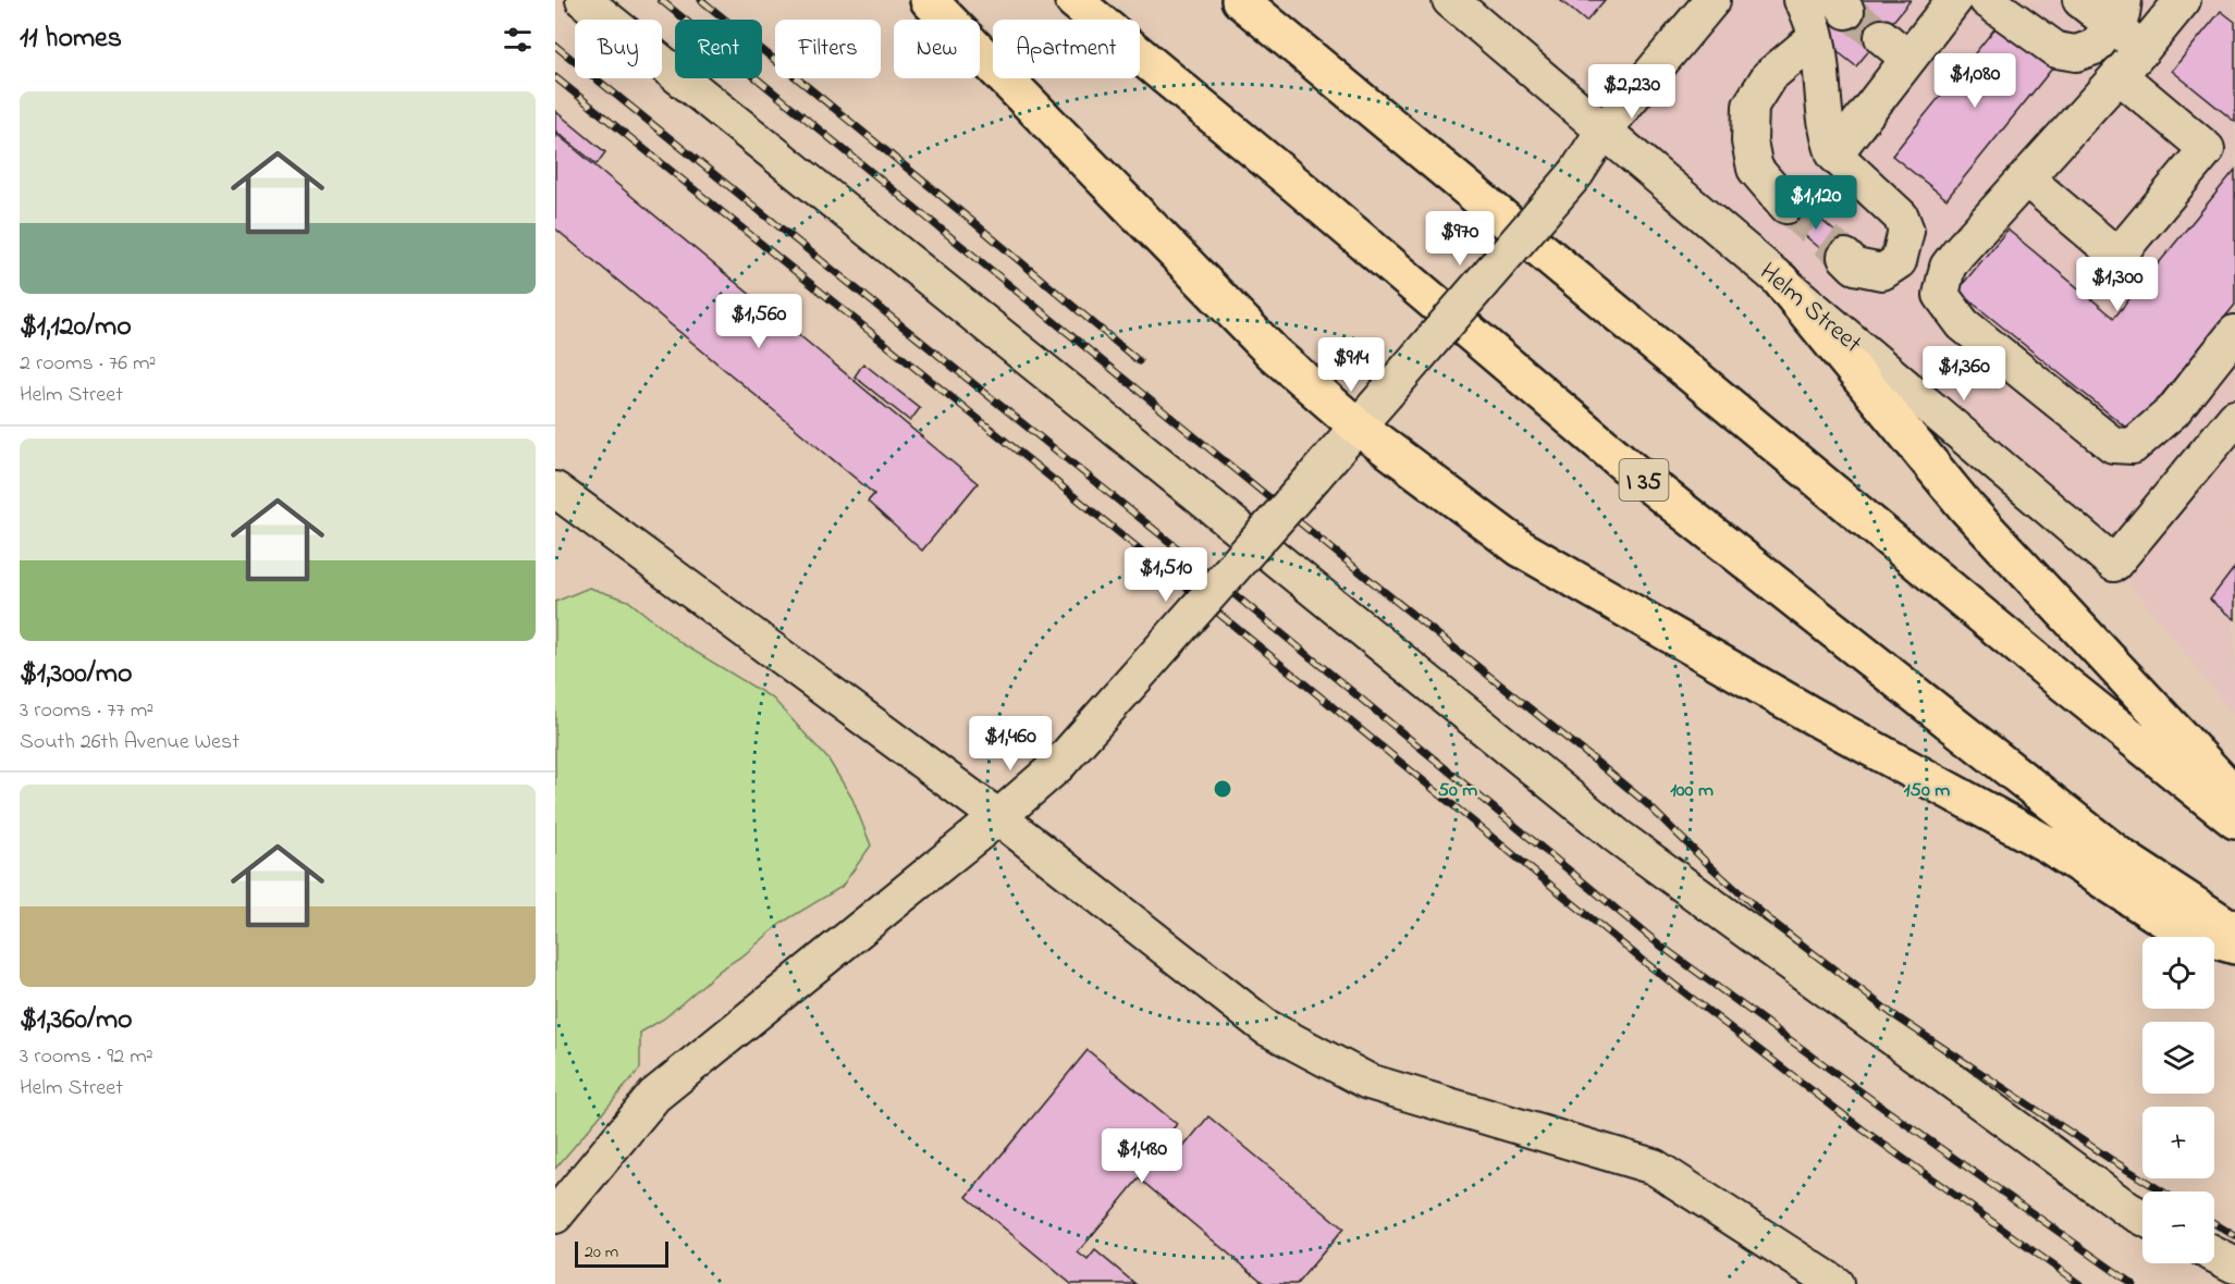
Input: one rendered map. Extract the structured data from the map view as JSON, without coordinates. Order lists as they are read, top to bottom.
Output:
{
  "streets": {
    "highway": ["I 35"],
    "street": ["Helm Street"]
  },
  "scale_bar": "20 m",
  "page": {
    "heading": "11 homes",
    "chip": [
      "Buy",
      "Rent",
      "Filters",
      "New",
      "Apartment"
    ],
    "price": [
      "$1,080",
      "$2,230",
      "$1,120",
      "$970",
      "$1,300",
      "$1,560",
      "$914",
      "$1,360",
      "$1,510",
      "$1,460",
      "$1,480"
    ],
    "list": [
      {
        "name": "$1,120/mo",
        "note": "2 rooms · 76 m² · Helm Street"
      },
      {
        "name": "$1,300/mo",
        "note": "3 rooms · 77 m² · South 26th Avenue West"
      },
      {
        "name": "$1,360/mo",
        "note": "3 rooms · 92 m² · Helm Street"
      }
    ],
    "map_buttons": ["+", "−"],
    "scale": "20 m"
  },
  "rings": ["50 m", "100 m", "150 m"]
}
